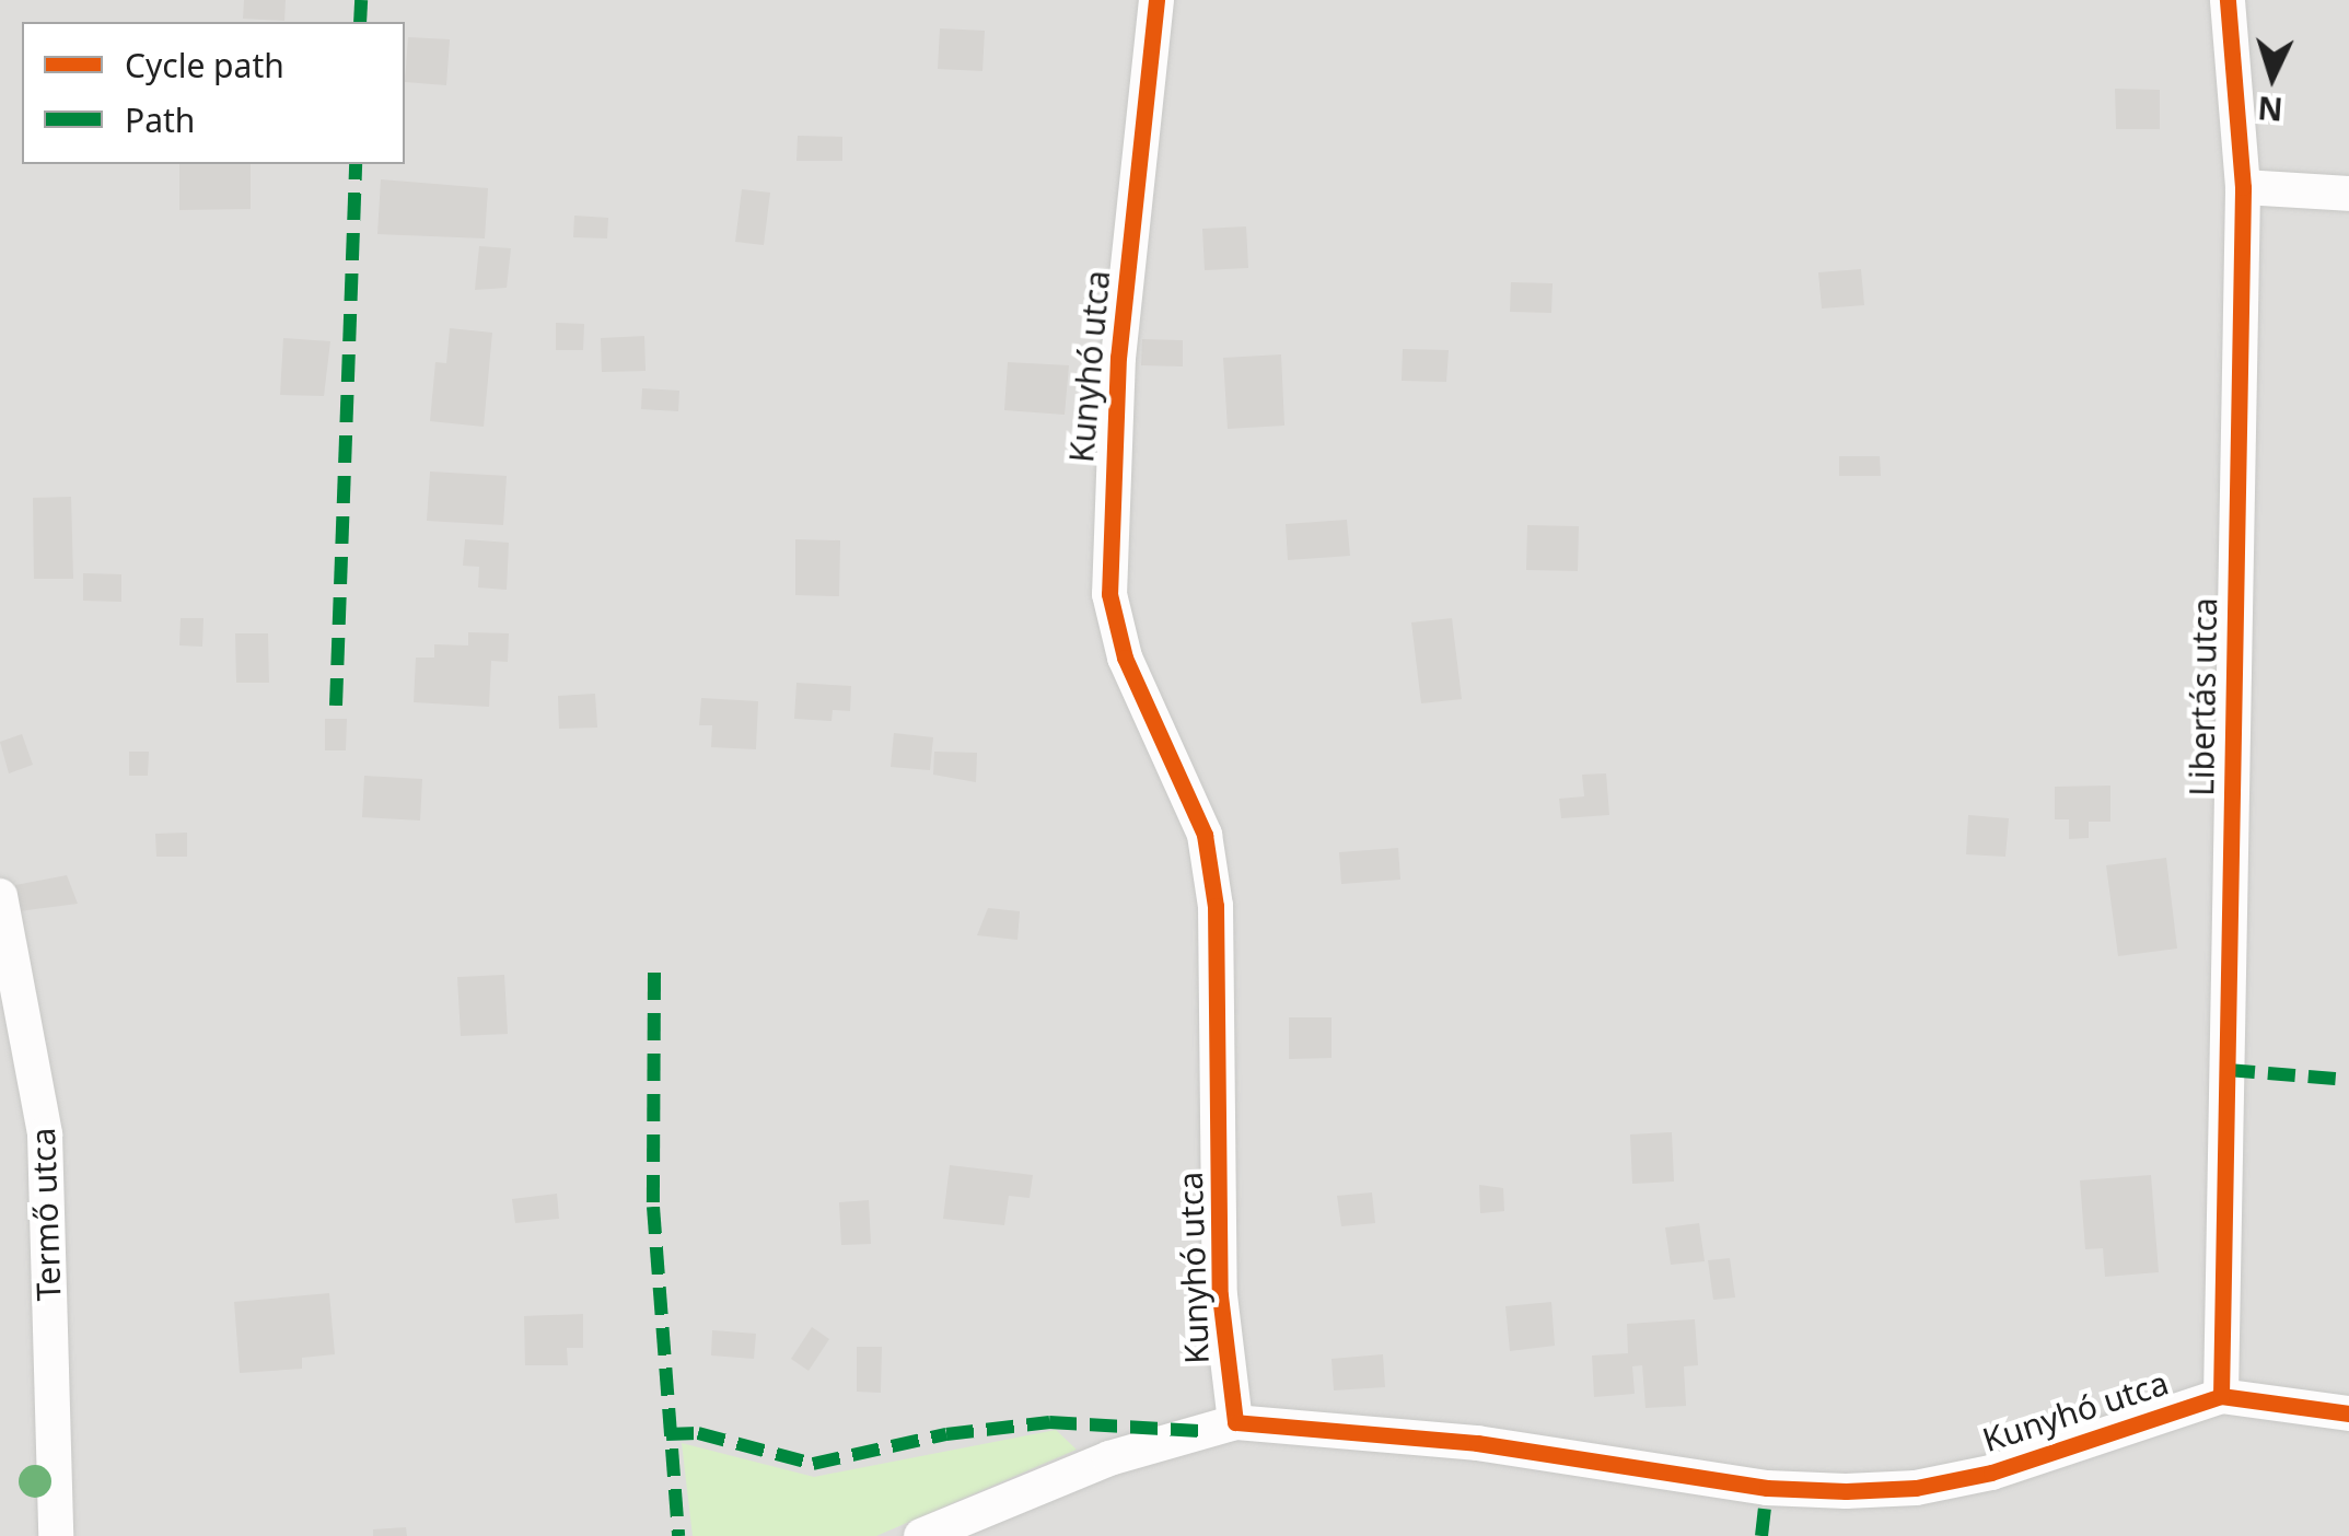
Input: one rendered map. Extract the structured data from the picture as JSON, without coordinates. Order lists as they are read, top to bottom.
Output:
{
  "streets": {
    "street": ["Kunyhó utca", "Libertás utca", "Termő utca"]
  },
  "crossings": [
    ["Kunyhó utca", "Libertás utca"]
  ],
  "legend": ["Cycle path", "Path"],
  "north": "bottom"
}
